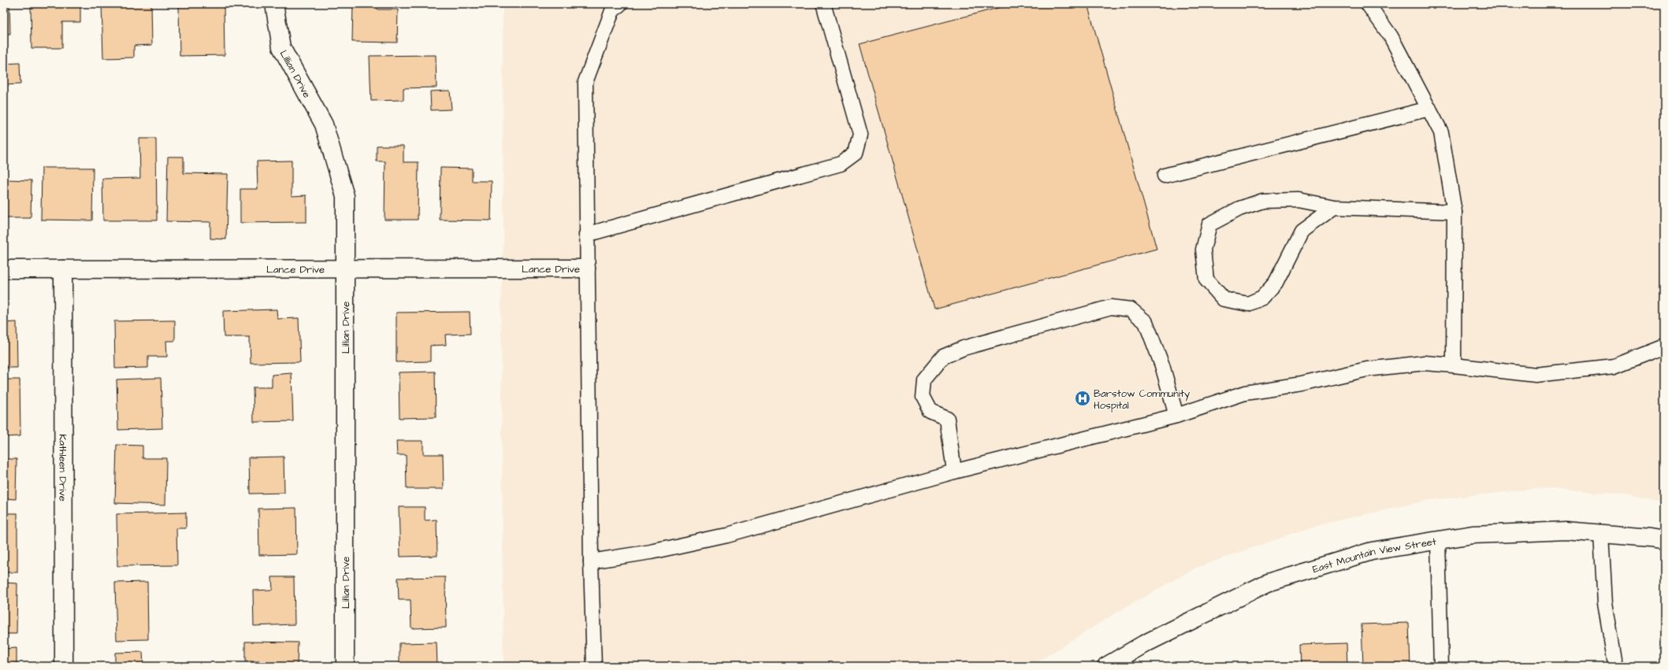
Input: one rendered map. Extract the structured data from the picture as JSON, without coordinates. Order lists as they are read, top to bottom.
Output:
{
  "streets": {
    "street": [
      "Lillian Drive",
      "Lance Drive",
      "Kathleen Drive",
      "East Mountain View Street"
    ]
  },
  "crossings": [
    ["Lillian Drive", "Lance Drive"],
    ["Lance Drive", "Kathleen Drive"]
  ],
  "places": {
    "hospital": ["Barstow Community Hospital"]
  }
}
